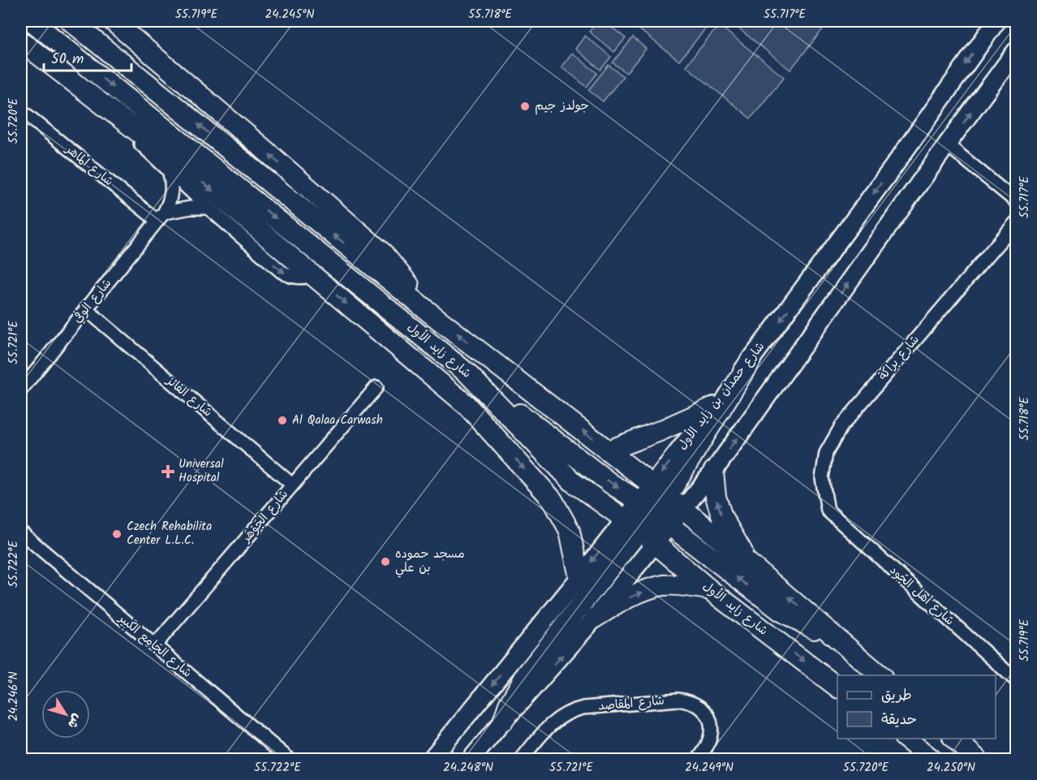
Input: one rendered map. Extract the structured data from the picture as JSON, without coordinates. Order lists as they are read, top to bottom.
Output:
{
  "streets": {
    "main road": ["شارع زايد الأول", "شارع حمدان بن زايد الأول"],
    "street": [
      "شارع الماهر",
      "شارع الوفي",
      "شارع براكة",
      "شارع الفائز",
      "شارع الجَوْهَر",
      "شارع أهل الجُود",
      "شارع الجَامِع الكَبِير",
      "شارع المقاصد"
    ]
  },
  "crossings": [
    ["شارع الماهر", "شارع الوفي"],
    ["شارع الوفي", "شارع الفائز"],
    ["شارع زايد الأول", "شارع حمدان بن زايد الأول"],
    ["شارع براكة", "شارع أهل الجُود"],
    ["شارع الفائز", "شارع الجَوْهَر"],
    ["شارع الجَوْهَر", "شارع الجَامِع الكَبِير"]
  ],
  "places": {
    "other": [
      "جولدز جيم",
      "Al Qalaa Carwash",
      "Czech Rehabilita Center L.L.C.",
      "مسجد حموده بن علي"
    ],
    "health": ["Universal Hospital"]
  },
  "legend": ["طريق", "حديقة"],
  "scale_bar": "50 m",
  "north": "bottom right",
  "coordinates": [
    "55.719°E",
    "24.245°N",
    "55.718°E",
    "55.717°E",
    "55.720°E",
    "55.721°E",
    "55.722°E",
    "24.246°N",
    "24.248°N",
    "24.249°N",
    "24.250°N"
  ]
}
